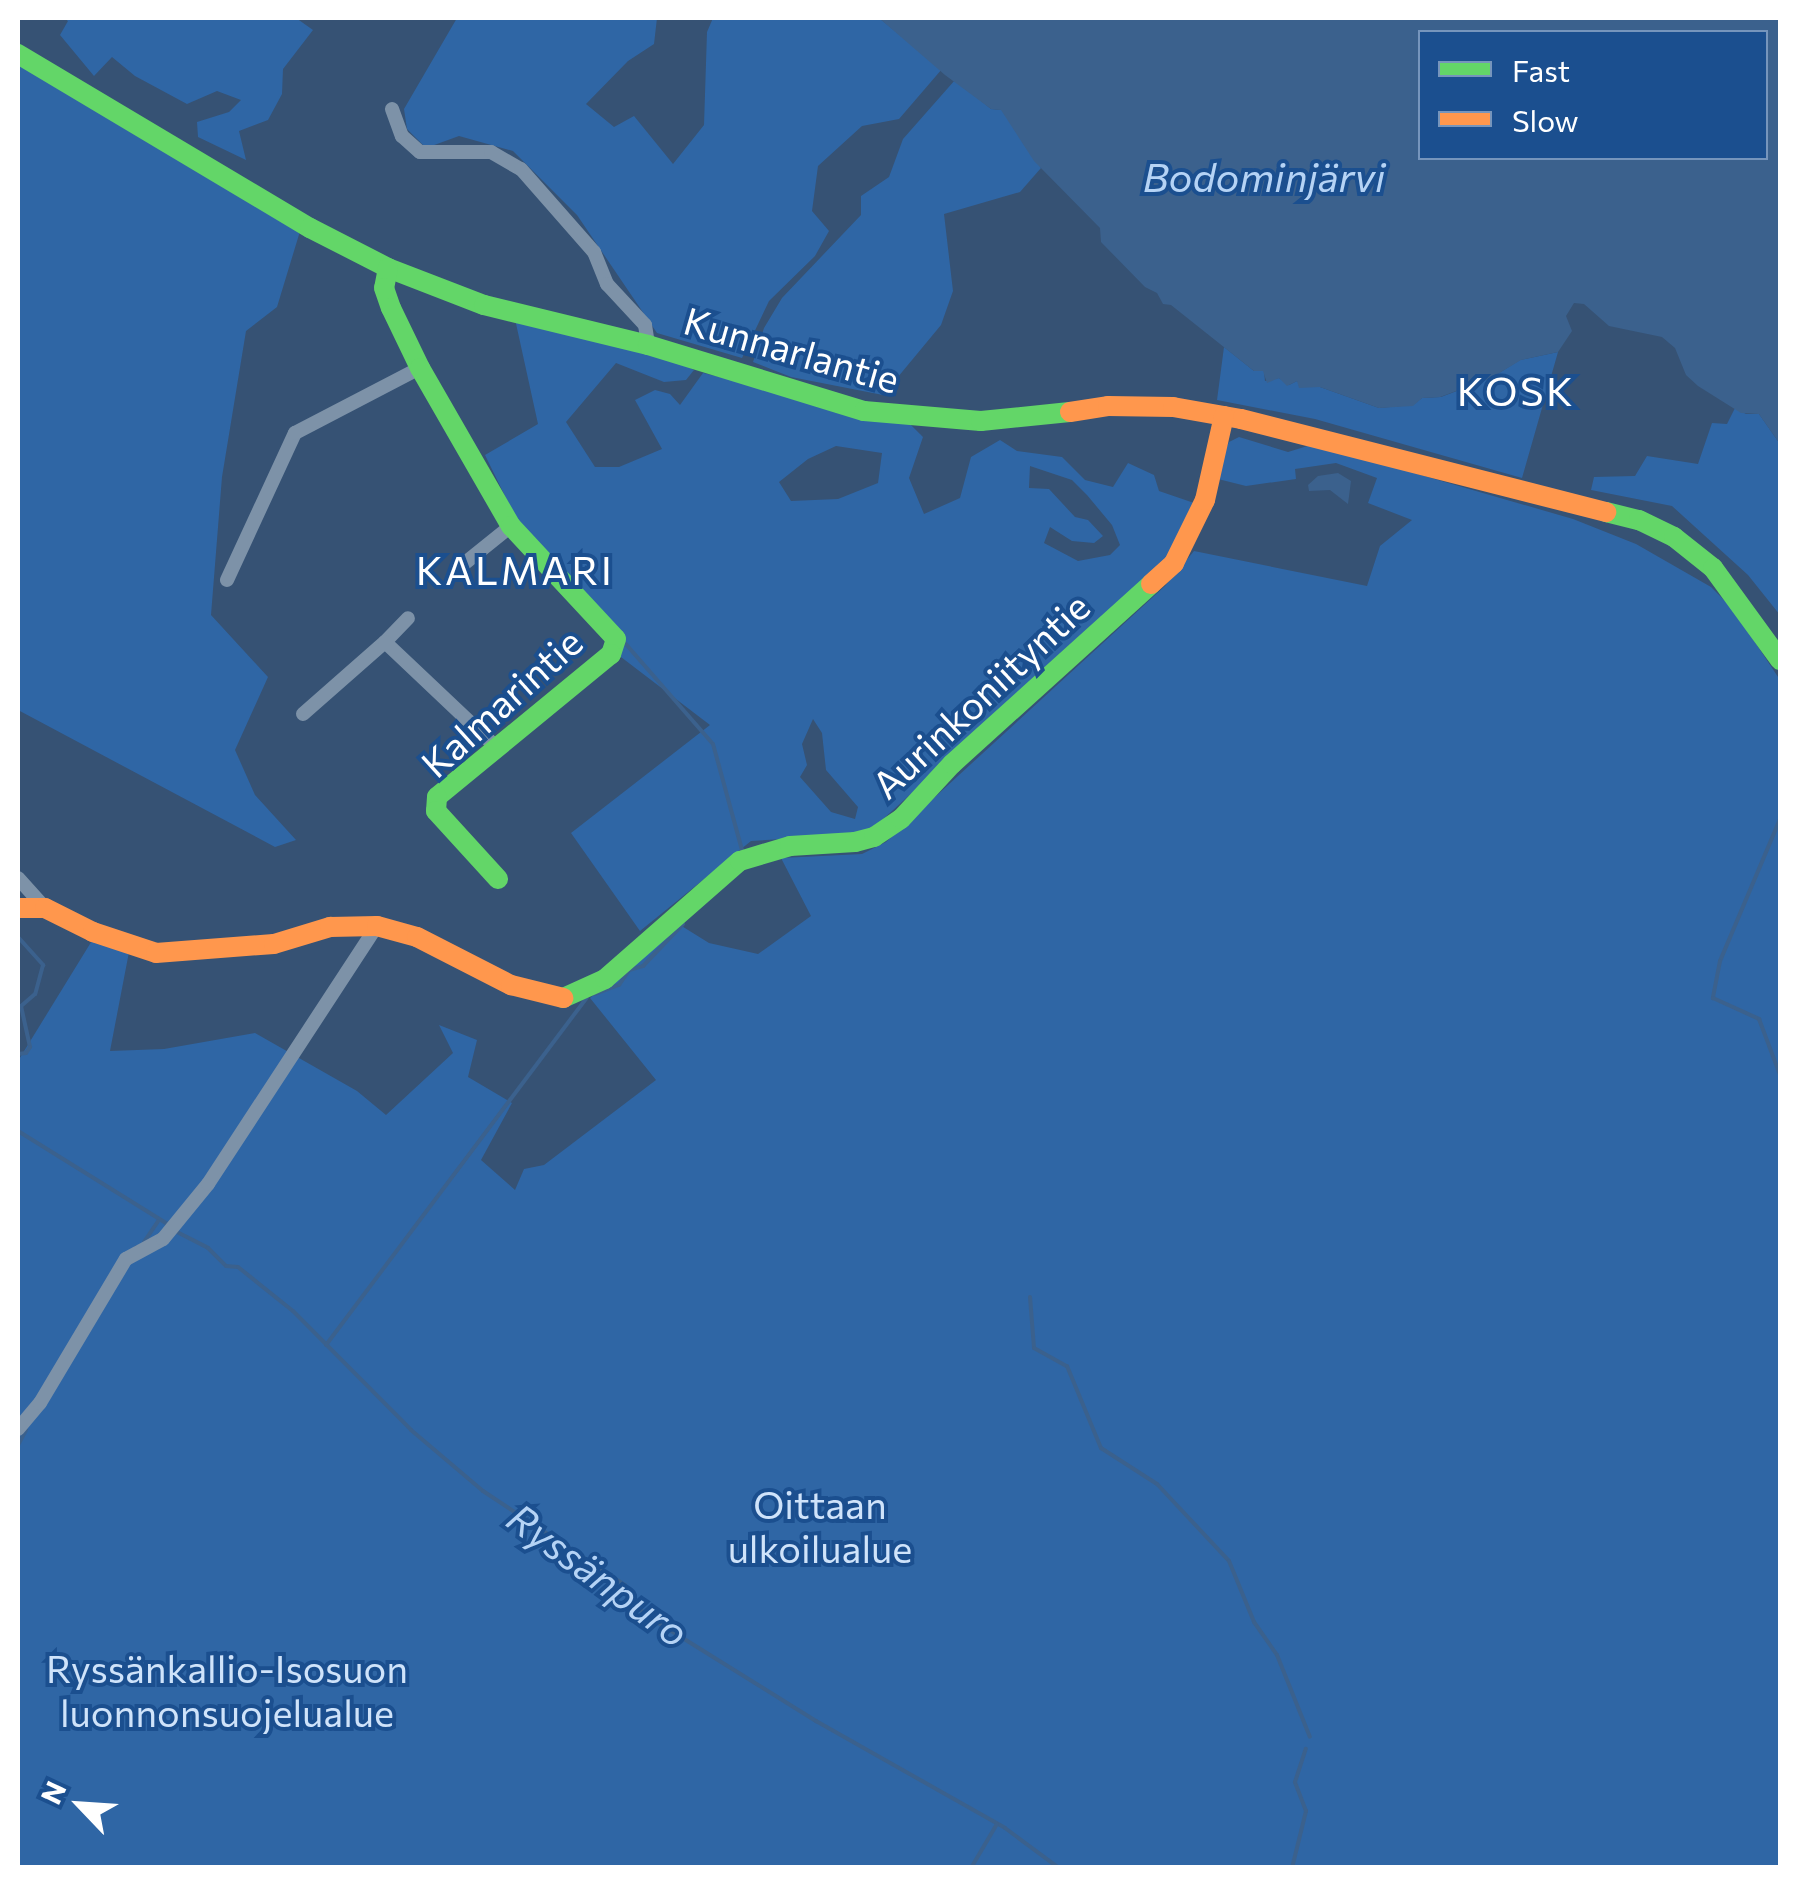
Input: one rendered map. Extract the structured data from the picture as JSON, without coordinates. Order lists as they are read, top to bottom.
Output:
{
  "streets": {
    "street": ["Kunnarlantie", "Aurinkoniityntie", "Kalmarintie"]
  },
  "crossings": [
    ["Kunnarlantie", "Aurinkoniityntie"],
    ["Kunnarlantie", "Kalmarintie"]
  ],
  "districts": ["KOSK", "KALMARI"],
  "water": ["Bodominjärvi", "Ryssänpuro"],
  "parks": ["Oittaan ulkoilualue", "Ryssänkallio-Isosuon luonnonsuojelualue"],
  "legend": ["Fast", "Slow"],
  "north": "top left"
}
